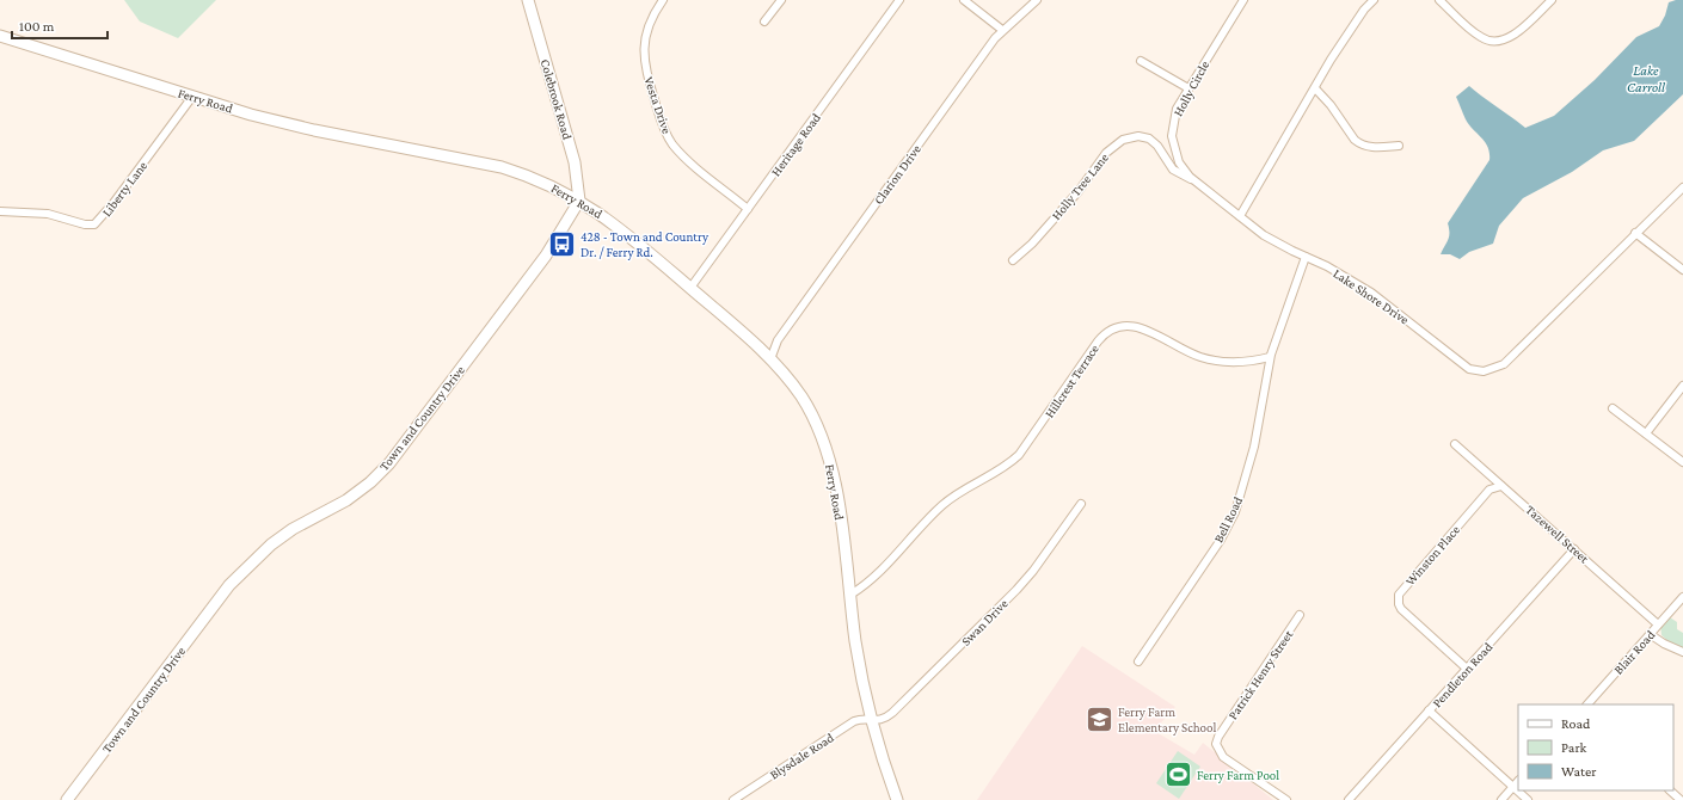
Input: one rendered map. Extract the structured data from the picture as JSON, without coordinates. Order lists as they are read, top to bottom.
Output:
{
  "streets": {
    "main road": ["Colebrook Road", "Ferry Road", "Town and Country Drive"],
    "street": [
      "Holly Circle",
      "Vesta Drive",
      "Heritage Road",
      "Clarion Drive",
      "Holly Tree Lane",
      "Liberty Lane",
      "Lake Shore Drive",
      "Hillcrest Terrace",
      "Bell Road",
      "Tazewell Street",
      "Winston Place",
      "Swan Drive",
      "Blair Road",
      "Patrick Henry Street",
      "Pendleton Road",
      "Blysdale Road"
    ]
  },
  "crossings": [
    ["Holly Circle", "Holly Tree Lane"],
    ["Holly Circle", "Lake Shore Drive"],
    ["Colebrook Road", "Ferry Road"],
    ["Colebrook Road", "Town and Country Drive"],
    ["Ferry Road", "Heritage Road"],
    ["Ferry Road", "Clarion Drive"],
    ["Ferry Road", "Liberty Lane"],
    ["Ferry Road", "Hillcrest Terrace"],
    ["Ferry Road", "Town and Country Drive"],
    ["Ferry Road", "Swan Drive"],
    ["Ferry Road", "Blysdale Road"],
    ["Vesta Drive", "Heritage Road"],
    ["Hillcrest Terrace", "Bell Road"],
    ["Tazewell Street", "Winston Place"],
    ["Tazewell Street", "Blair Road"],
    ["Tazewell Street", "Pendleton Road"],
    ["Winston Place", "Pendleton Road"],
    ["Swan Drive", "Blysdale Road"]
  ],
  "water": ["Lake Carroll"],
  "places": {
    "bus stop": ["428 - Town and Country Dr. / Ferry Rd."],
    "school or university": ["Ferry Farm Elementary School"],
    "sports": ["Ferry Farm Pool"]
  },
  "legend": ["Road", "Park", "Water"],
  "scale_bar": "100 m"
}
